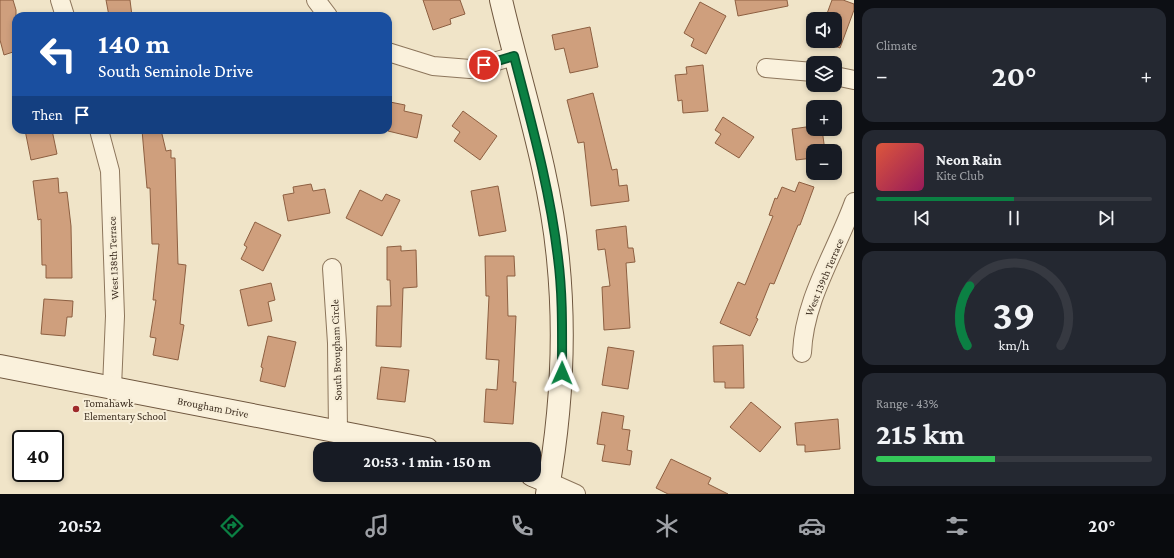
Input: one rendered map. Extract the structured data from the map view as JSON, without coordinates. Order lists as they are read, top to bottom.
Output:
{
  "streets": {
    "street": [
      "West 138th Terrace",
      "West 139th Terrace",
      "South Brougham Circle",
      "Brougham Drive"
    ]
  },
  "crossings": [
    ["West 138th Terrace", "Brougham Drive"],
    ["South Brougham Circle", "Brougham Drive"]
  ],
  "places": ["Tomahawk Elementary School"],
  "page": {
    "tile": [
      "Climate",
      ["Range · 43%", "215 km"]
    ],
    "map_buttons": ["+", "−"],
    "turn": ["140 m", "South Seminole Drive"],
    "heat": ["−", "20°", "+"],
    "then": "Then",
    "song": ["Neon Rain", "Kite Club"],
    "limit": "40",
    "trip": "20:53 · 1 min · 150 m",
    "tabs": ["20:52", "20°"],
    "gauge": ["39", "km/h"]
  }
}
